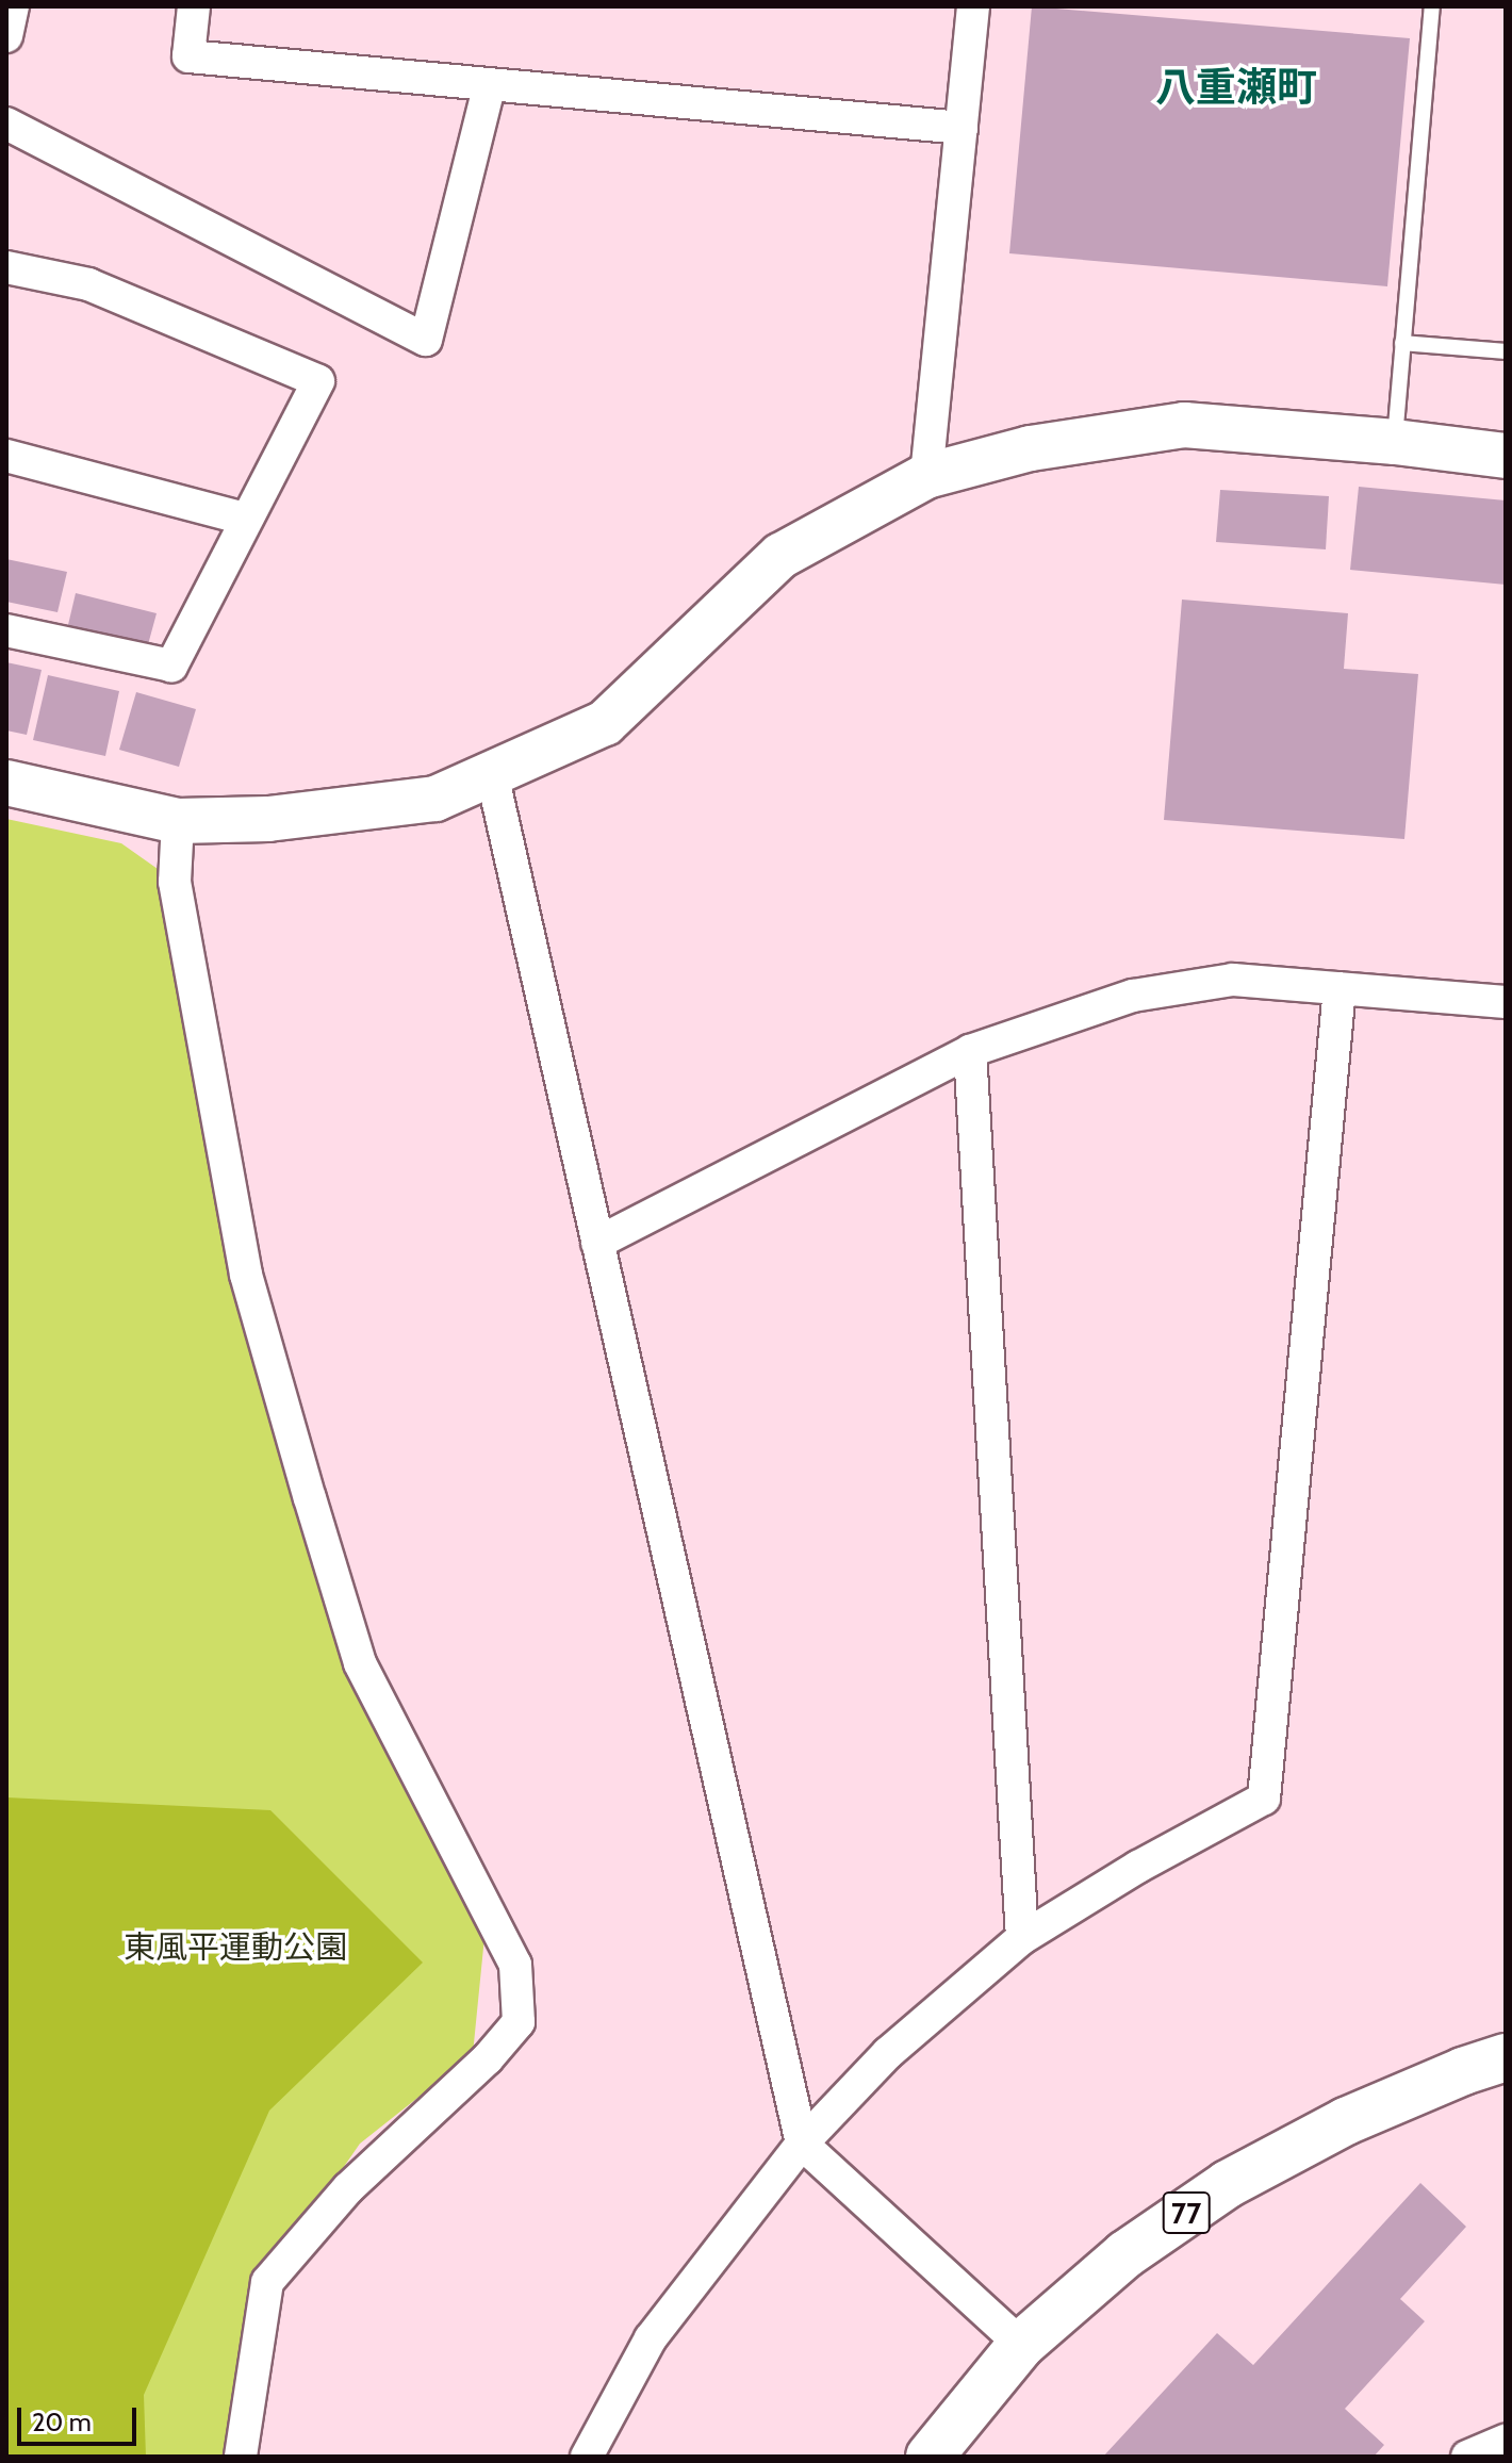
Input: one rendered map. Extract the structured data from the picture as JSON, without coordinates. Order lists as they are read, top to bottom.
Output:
{
  "streets": {
    "main road": ["77"]
  },
  "districts": ["八重瀬町"],
  "parks": ["東風平運動公園"],
  "scale_bar": "20 m"
}
